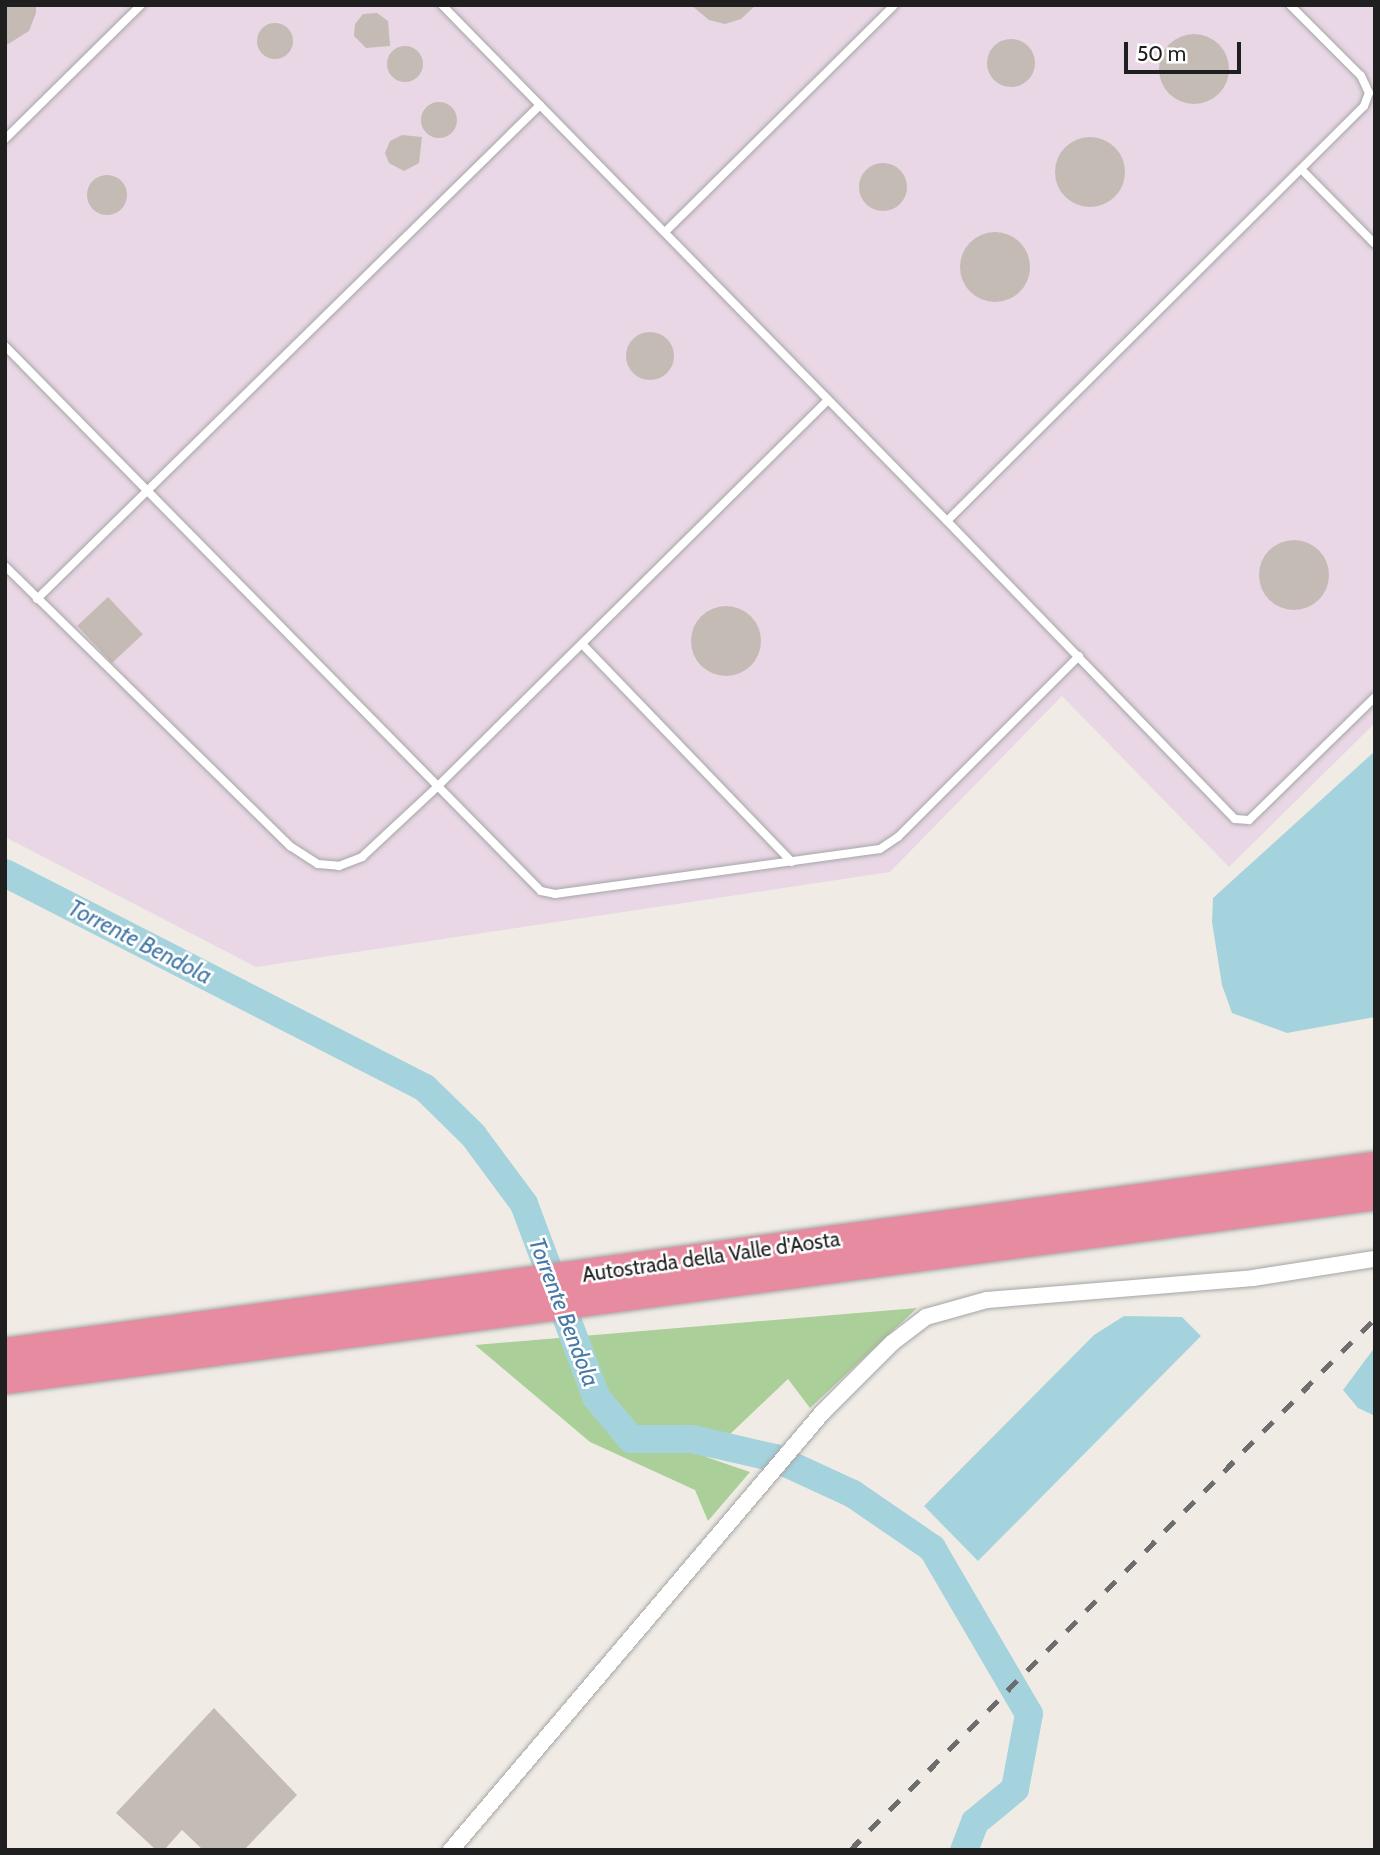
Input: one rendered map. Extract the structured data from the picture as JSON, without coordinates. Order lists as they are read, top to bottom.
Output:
{
  "streets": {
    "highway": ["Autostrada della Valle d'Aosta"]
  },
  "water": ["Torrente Bendola"],
  "scale_bar": "50 m"
}
